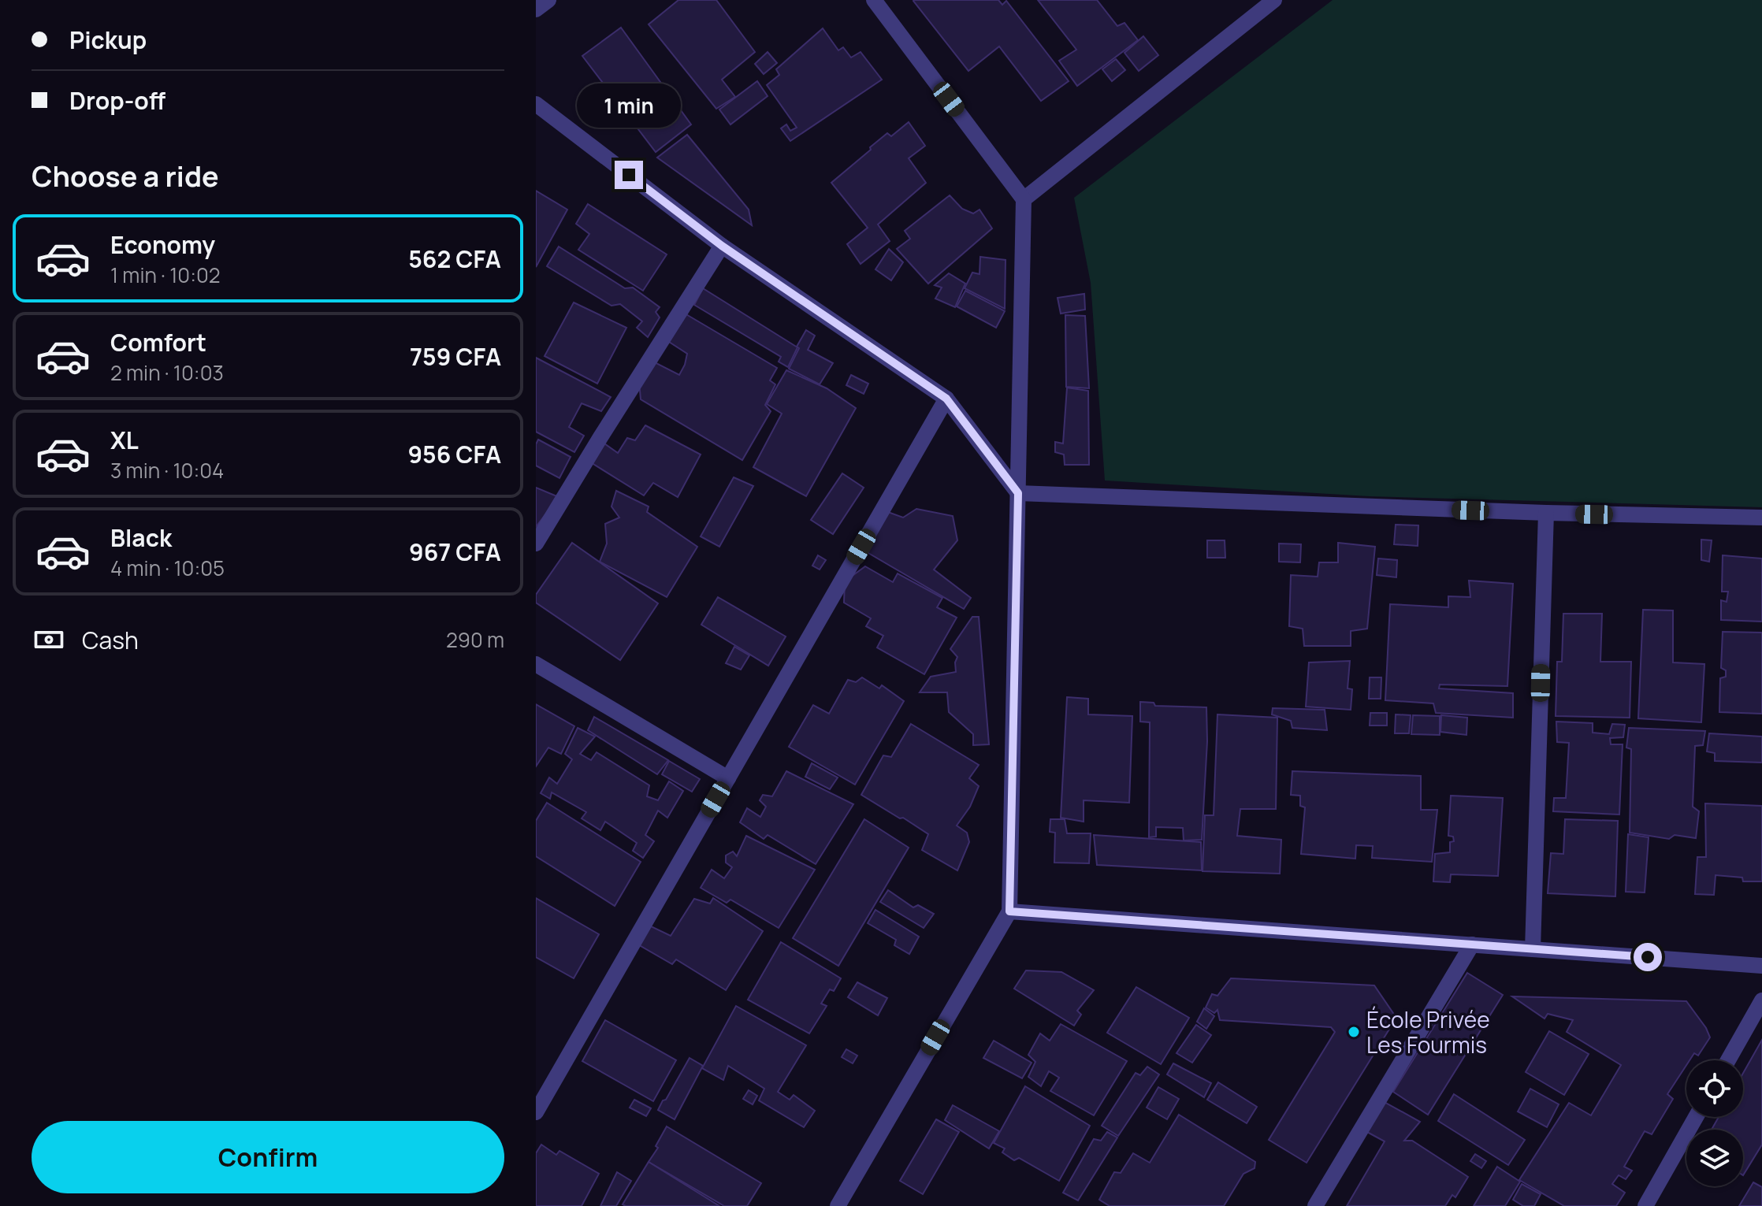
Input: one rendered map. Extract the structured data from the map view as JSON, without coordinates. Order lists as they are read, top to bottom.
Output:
{
  "places": ["École Privée Les Fourmis"],
  "page": {
    "banner": ["Pickup", "Drop-off"],
    "bubble": "1 min",
    "heading": "Choose a ride",
    "list": [
      {
        "name": "Economy",
        "note": "1 min · 10:02",
        "value": "562 CFA"
      },
      {
        "name": "Comfort",
        "note": "2 min · 10:03",
        "value": "759 CFA"
      },
      {
        "name": "XL",
        "note": "3 min · 10:04",
        "value": "956 CFA"
      },
      {
        "name": "Black",
        "note": "4 min · 10:05",
        "value": "967 CFA"
      }
    ],
    "pay": ["Cash", "290 m"],
    "buttons": "Confirm"
  }
}
